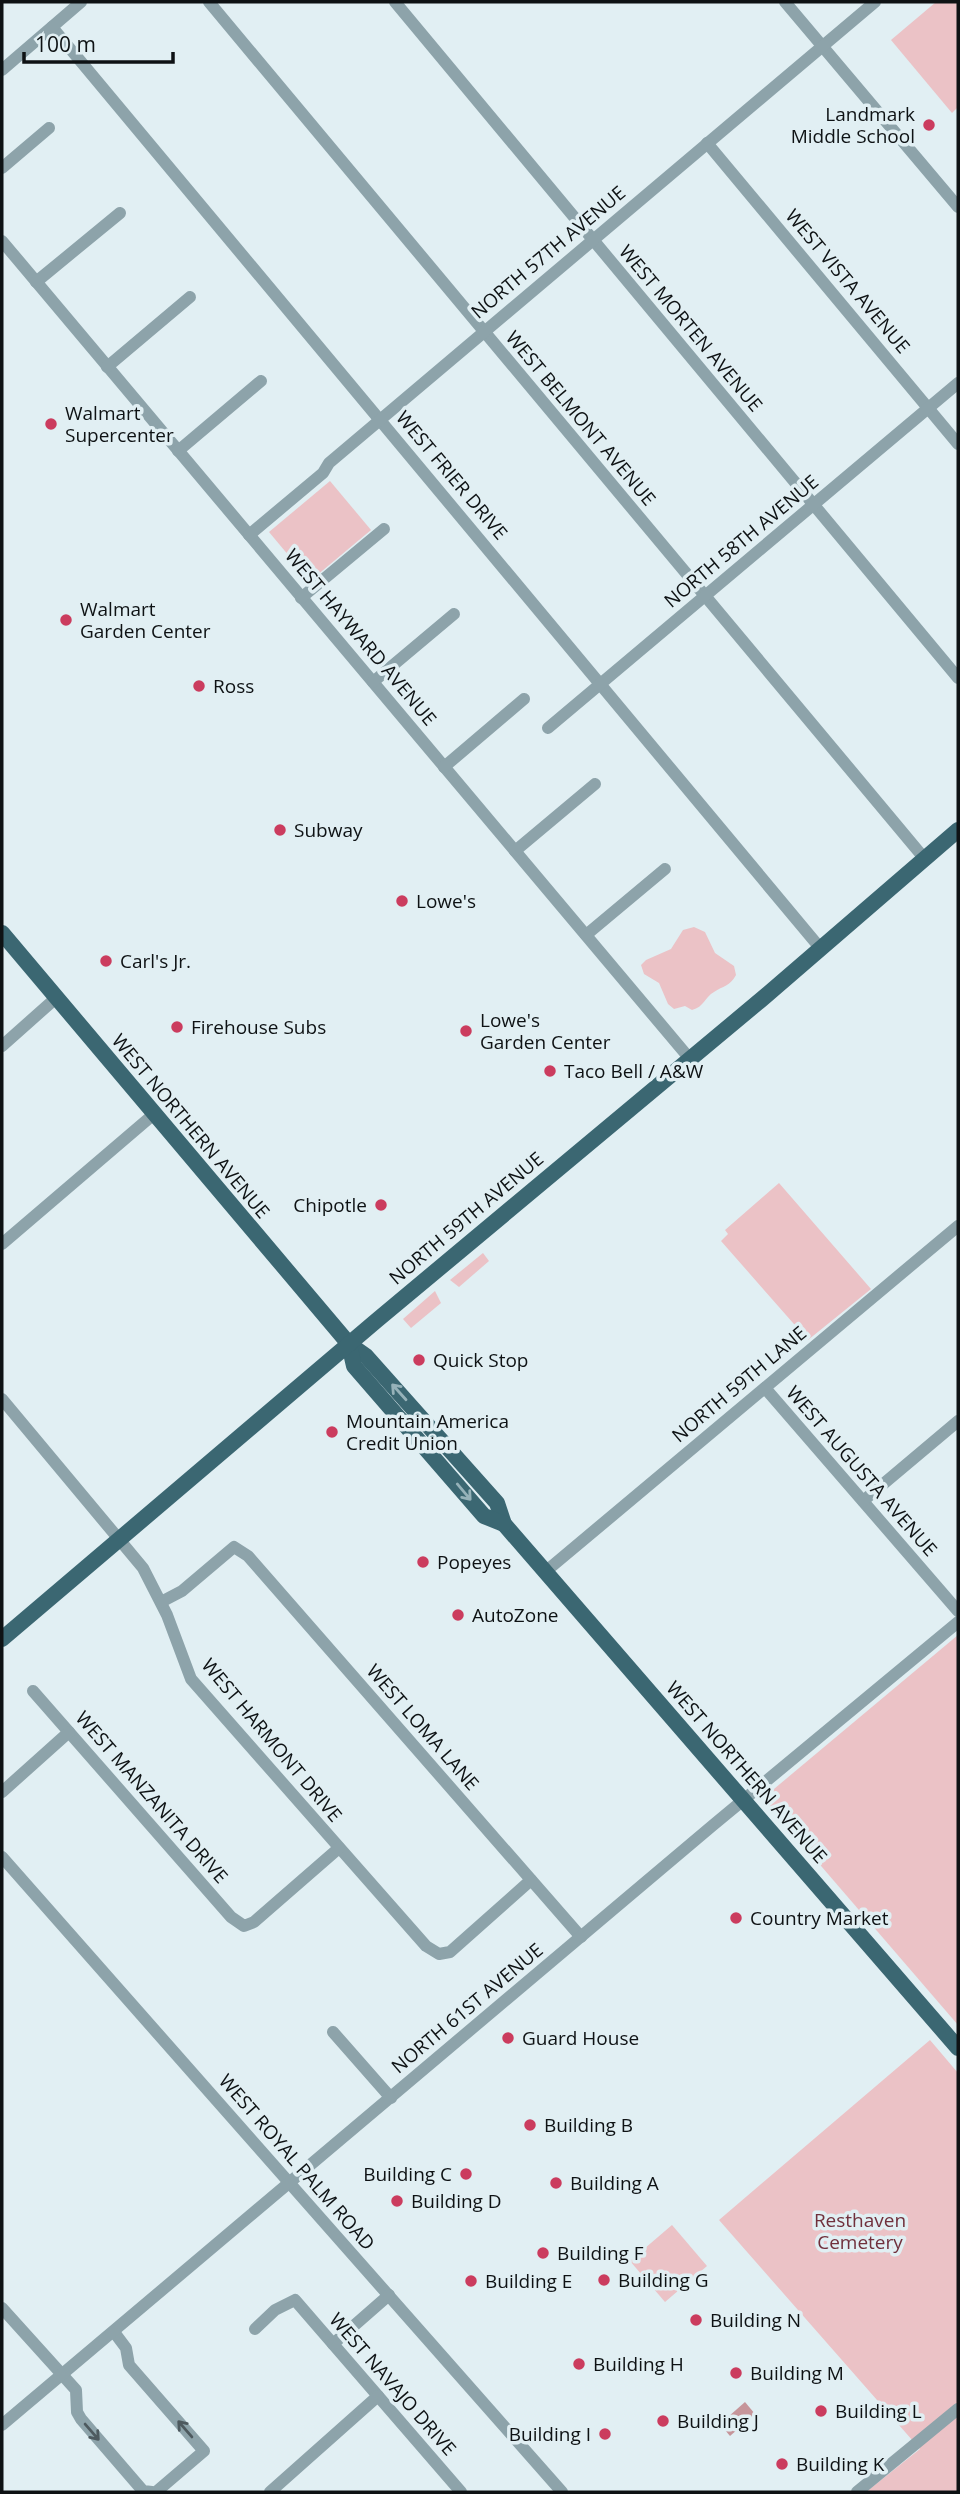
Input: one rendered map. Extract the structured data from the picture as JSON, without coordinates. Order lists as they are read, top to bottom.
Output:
{
  "streets": {
    "main road": ["WEST NORTHERN AVENUE", "NORTH 59TH AVENUE"],
    "street": [
      "NORTH 57TH AVENUE",
      "WEST VISTA AVENUE",
      "WEST MORTEN AVENUE",
      "WEST BELMONT AVENUE",
      "WEST FRIER DRIVE",
      "NORTH 58TH AVENUE",
      "WEST HAYWARD AVENUE",
      "NORTH 59TH LANE",
      "WEST AUGUSTA AVENUE",
      "WEST LOMA LANE",
      "WEST HARMONT DRIVE",
      "WEST MANZANITA DRIVE",
      "NORTH 61ST AVENUE",
      "WEST ROYAL PALM ROAD",
      "WEST NAVAJO DRIVE"
    ]
  },
  "crossings": [
    ["NORTH 57TH AVENUE", "WEST VISTA AVENUE"],
    ["NORTH 57TH AVENUE", "WEST MORTEN AVENUE"],
    ["NORTH 57TH AVENUE", "WEST BELMONT AVENUE"],
    ["NORTH 57TH AVENUE", "WEST FRIER DRIVE"],
    ["NORTH 57TH AVENUE", "WEST HAYWARD AVENUE"],
    ["WEST VISTA AVENUE", "NORTH 58TH AVENUE"],
    ["WEST MORTEN AVENUE", "NORTH 58TH AVENUE"],
    ["WEST BELMONT AVENUE", "NORTH 58TH AVENUE"],
    ["WEST BELMONT AVENUE", "NORTH 59TH AVENUE"],
    ["WEST FRIER DRIVE", "NORTH 58TH AVENUE"],
    ["WEST FRIER DRIVE", "NORTH 59TH AVENUE"],
    ["WEST HAYWARD AVENUE", "NORTH 59TH AVENUE"],
    ["WEST NORTHERN AVENUE", "NORTH 59TH AVENUE"],
    ["WEST NORTHERN AVENUE", "NORTH 59TH LANE"],
    ["WEST NORTHERN AVENUE", "NORTH 61ST AVENUE"],
    ["NORTH 59TH AVENUE", "WEST HARMONT DRIVE"],
    ["NORTH 59TH LANE", "WEST AUGUSTA AVENUE"],
    ["WEST LOMA LANE", "WEST HARMONT DRIVE"],
    ["WEST LOMA LANE", "NORTH 61ST AVENUE"],
    ["WEST HARMONT DRIVE", "WEST MANZANITA DRIVE"],
    ["NORTH 61ST AVENUE", "WEST ROYAL PALM ROAD"]
  ],
  "parks": ["Resthaven Cemetery"],
  "places": [
    "Landmark Middle School",
    "Walmart Supercenter",
    "Walmart Garden Center",
    "Ross",
    "Subway",
    "Lowe's",
    "Carl's Jr.",
    "Firehouse Subs",
    "Lowe's Garden Center",
    "Taco Bell / A&W",
    "Chipotle",
    "Quick Stop",
    "Mountain America Credit Union",
    "Popeyes",
    "AutoZone",
    "Country Market",
    "Guard House",
    "Building B",
    "Building C",
    "Building A",
    "Building D",
    "Building F",
    "Building G",
    "Building E",
    "Building N",
    "Building H",
    "Building M",
    "Building L",
    "Building J",
    "Building I",
    "Building K"
  ],
  "scale_bar": "100 m"
}
